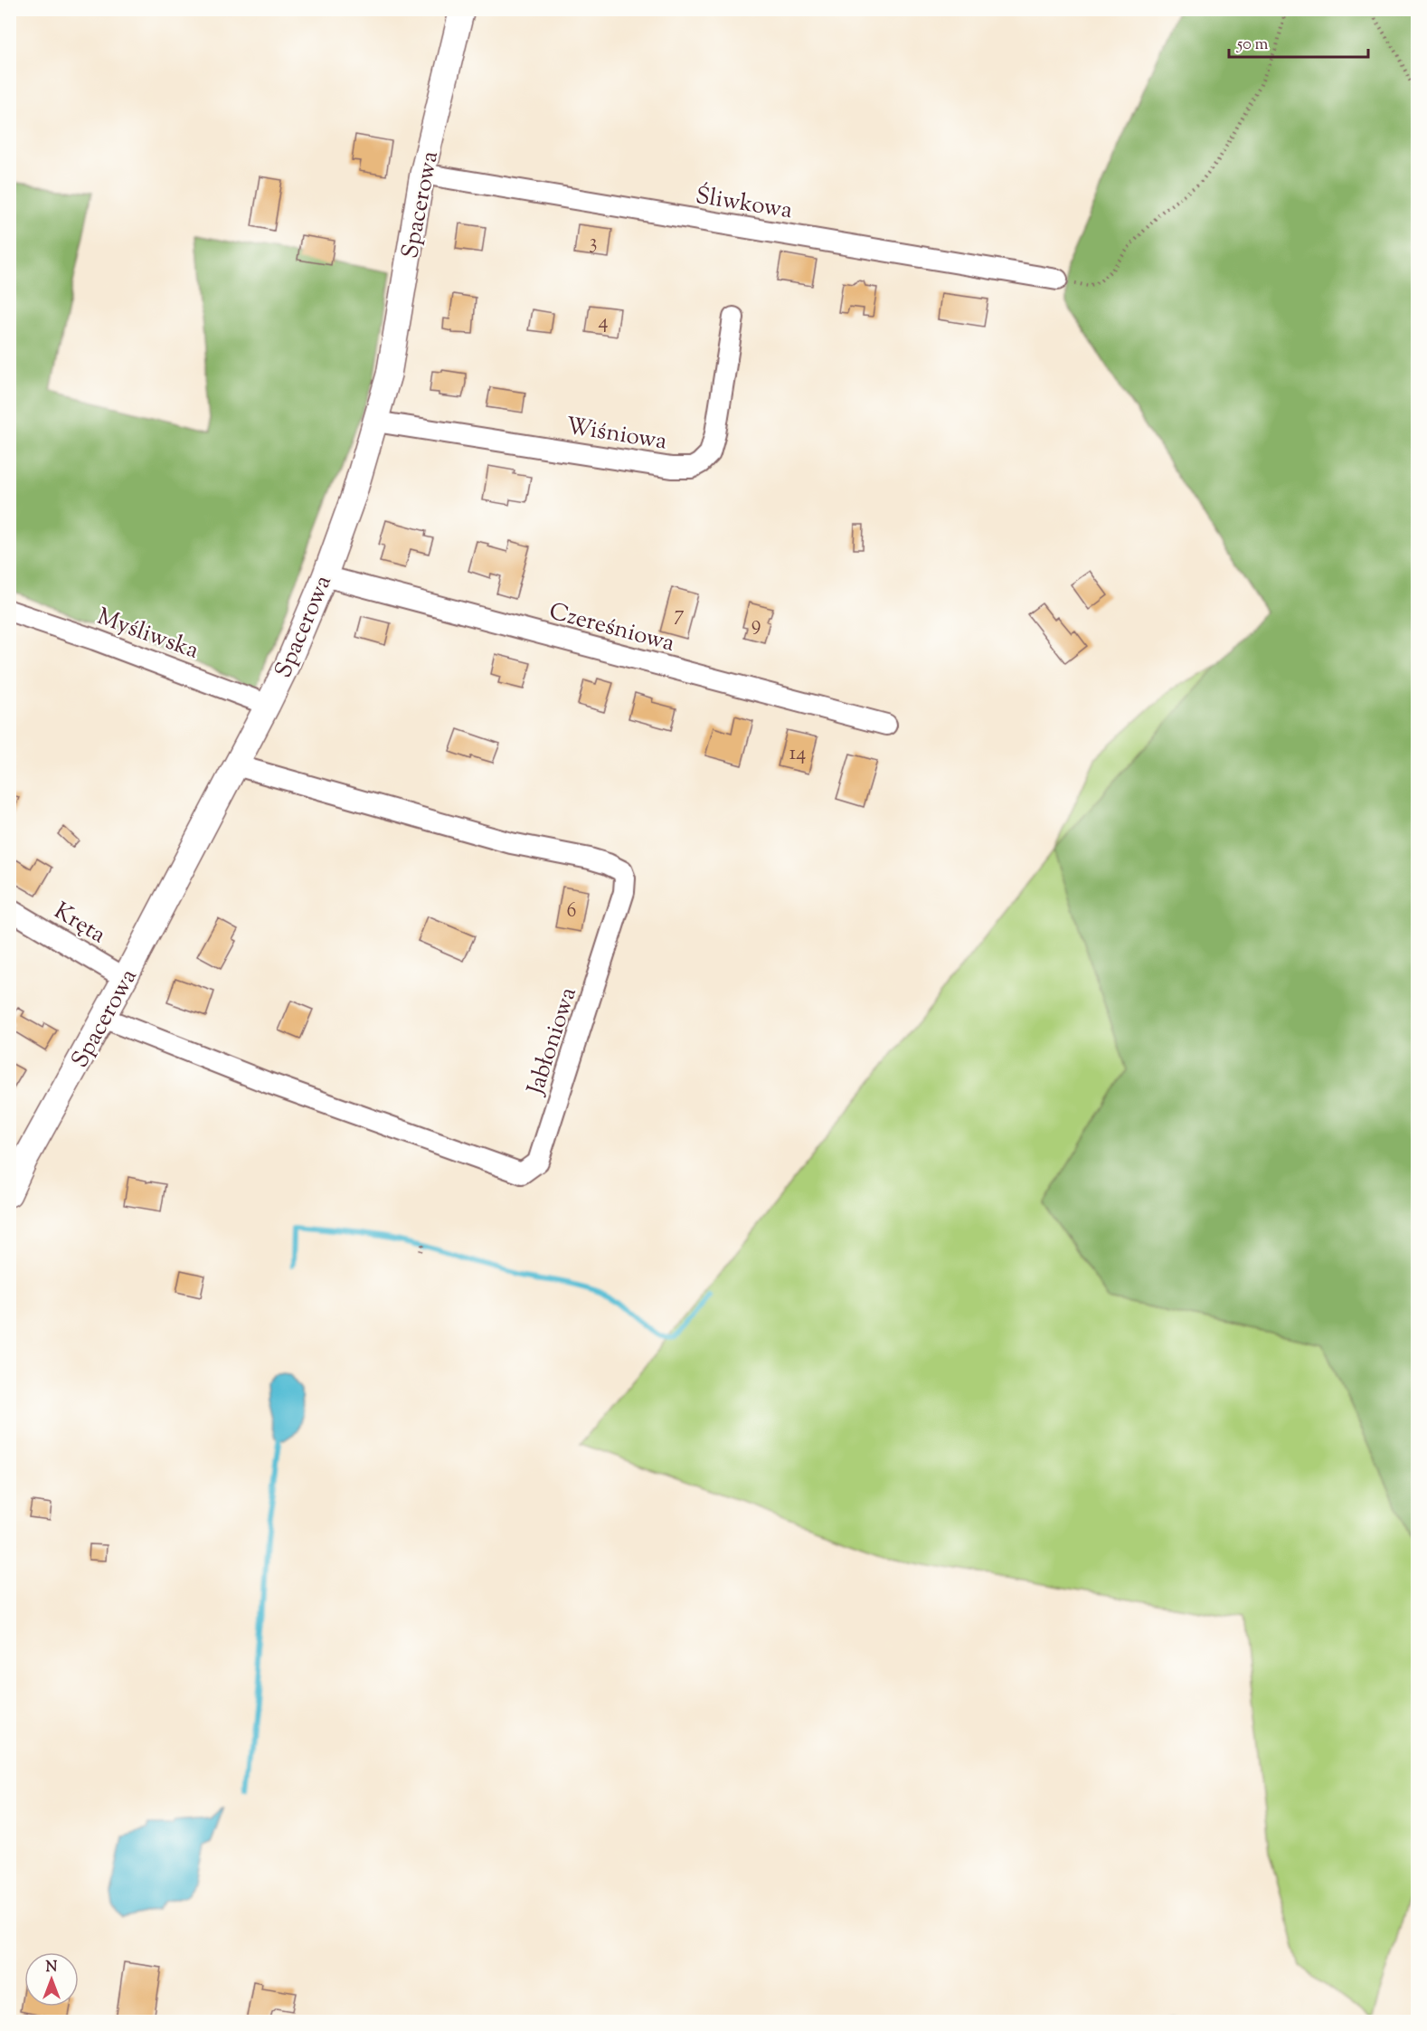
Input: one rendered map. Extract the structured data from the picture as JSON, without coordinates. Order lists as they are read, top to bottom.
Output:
{
  "streets": {
    "street": [
      "Śliwkowa",
      "Spacerowa",
      "Wiśniowa",
      "Czereśniowa",
      "Myśliwska",
      "Kręta",
      "Jabłoniowa"
    ]
  },
  "crossings": [
    ["Śliwkowa", "Spacerowa"],
    ["Spacerowa", "Wiśniowa"],
    ["Spacerowa", "Czereśniowa"],
    ["Spacerowa", "Myśliwska"],
    ["Spacerowa", "Kręta"],
    ["Spacerowa", "Jabłoniowa"]
  ],
  "house_numbers": [
    "3",
    "4",
    "7",
    "9",
    "14",
    "6"
  ],
  "scale_bar": "50 m",
  "north": "top"
}
